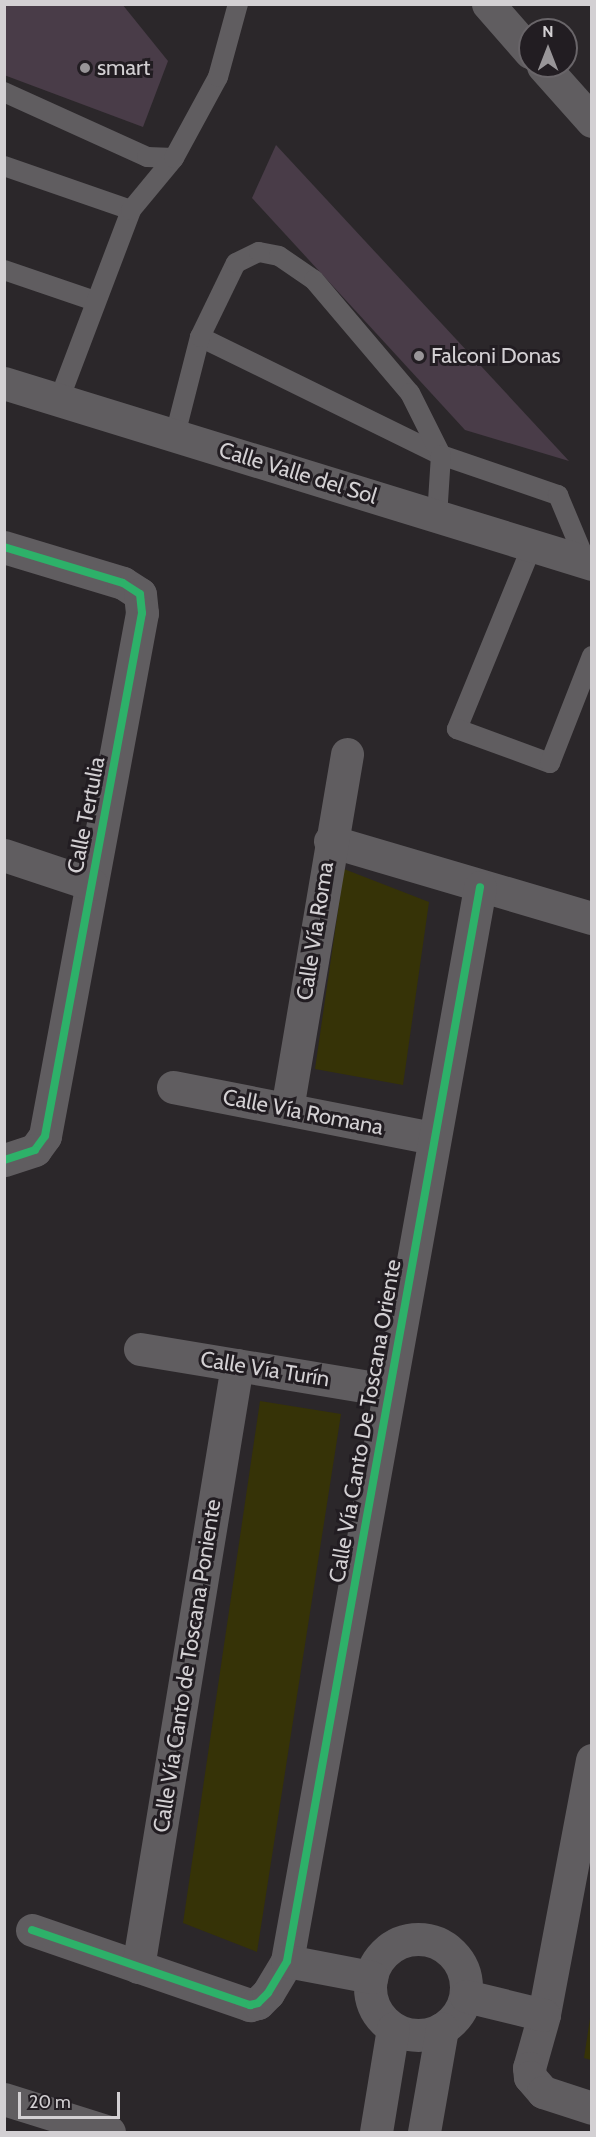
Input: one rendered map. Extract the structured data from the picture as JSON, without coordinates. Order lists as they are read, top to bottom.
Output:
{
  "streets": {
    "street": [
      "Calle Valle del Sol",
      "Calle Tertulia",
      "Calle Vía Roma",
      "Calle Vía Romana",
      "Calle Vía Turín",
      "Calle Vía Canto De Toscana Oriente",
      "Calle Vía Canto de Toscana Poniente"
    ]
  },
  "crossings": [
    ["Calle Vía Roma", "Calle Vía Romana"],
    ["Calle Vía Romana", "Calle Vía Canto De Toscana Oriente"],
    ["Calle Vía Turín", "Calle Vía Canto De Toscana Oriente"],
    ["Calle Vía Turín", "Calle Vía Canto de Toscana Poniente"]
  ],
  "places": ["smart", "Falconi Donas"],
  "scale_bar": "20 m",
  "north": "top"
}
